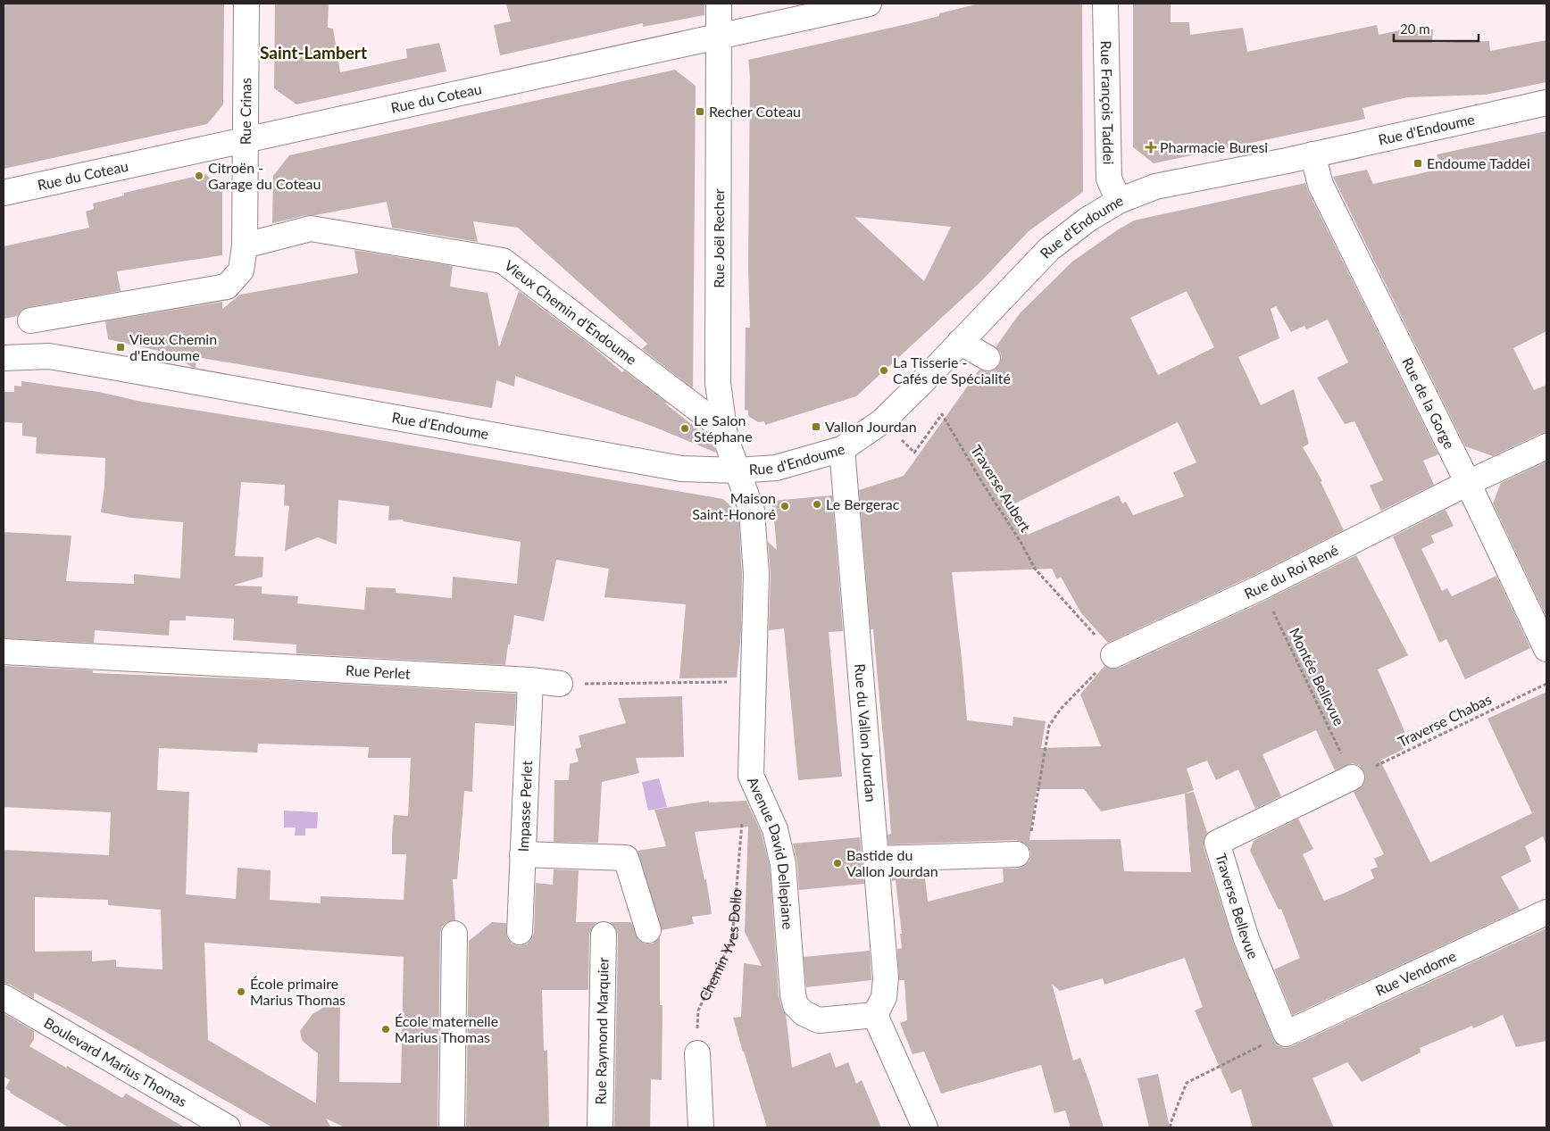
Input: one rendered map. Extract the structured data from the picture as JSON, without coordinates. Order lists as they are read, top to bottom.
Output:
{
  "streets": {
    "street": [
      "Rue du Coteau",
      "Rue François Taddei",
      "Rue Crinas",
      "Rue d'Endoume",
      "Rue Joël Recher",
      "Vieux Chemin d'Endoume",
      "Rue de la Gorge",
      "Rue du Roi René",
      "Rue Perlet",
      "Rue du Vallon Jourdan",
      "Impasse Perlet",
      "Avenue David Dellepiane",
      "Traverse Bellevue",
      "Rue Vendome",
      "Rue Raymond Marquier",
      "Boulevard Marius Thomas"
    ],
    "path": [
      "Traverse Aubert",
      "Montée Bellevue",
      "Traverse Chabas",
      "Chemin Yves Dollo"
    ]
  },
  "crossings": [
    ["Rue du Coteau", "Rue Crinas"],
    ["Rue du Coteau", "Rue Joël Recher"],
    ["Rue François Taddei", "Rue d'Endoume"],
    ["Rue Crinas", "Vieux Chemin d'Endoume"],
    ["Rue d'Endoume", "Rue Joël Recher"],
    ["Rue d'Endoume", "Rue de la Gorge"],
    ["Rue d'Endoume", "Traverse Aubert"],
    ["Rue d'Endoume", "Rue du Vallon Jourdan"],
    ["Rue d'Endoume", "Avenue David Dellepiane"],
    ["Rue Joël Recher", "Vieux Chemin d'Endoume"],
    ["Rue Joël Recher", "Avenue David Dellepiane"],
    ["Rue de la Gorge", "Rue du Roi René"],
    ["Rue du Roi René", "Montée Bellevue"],
    ["Rue Perlet", "Impasse Perlet"],
    ["Montée Bellevue", "Traverse Chabas"],
    ["Montée Bellevue", "Traverse Bellevue"],
    ["Traverse Chabas", "Traverse Bellevue"],
    ["Rue du Vallon Jourdan", "Avenue David Dellepiane"],
    ["Traverse Bellevue", "Rue Vendome"]
  ],
  "districts": ["Saint-Lambert"],
  "places": {
    "transit": [
      "Recher Coteau",
      "Endoume Taddei",
      "Vieux Chemin d'Endoume",
      "Vallon Jourdan"
    ],
    "health": ["Pharmacie Buresi"],
    "other": [
      "Citroën - Garage du Coteau",
      "La Tisserie - Cafés de Spécialité",
      "Le Salon Stéphane",
      "Le Bergerac",
      "Maison Saint-Honoré",
      "Bastide du Vallon Jourdan",
      "École primaire Marius Thomas",
      "École maternelle Marius Thomas"
    ]
  },
  "scale_bar": "20 m"
}
